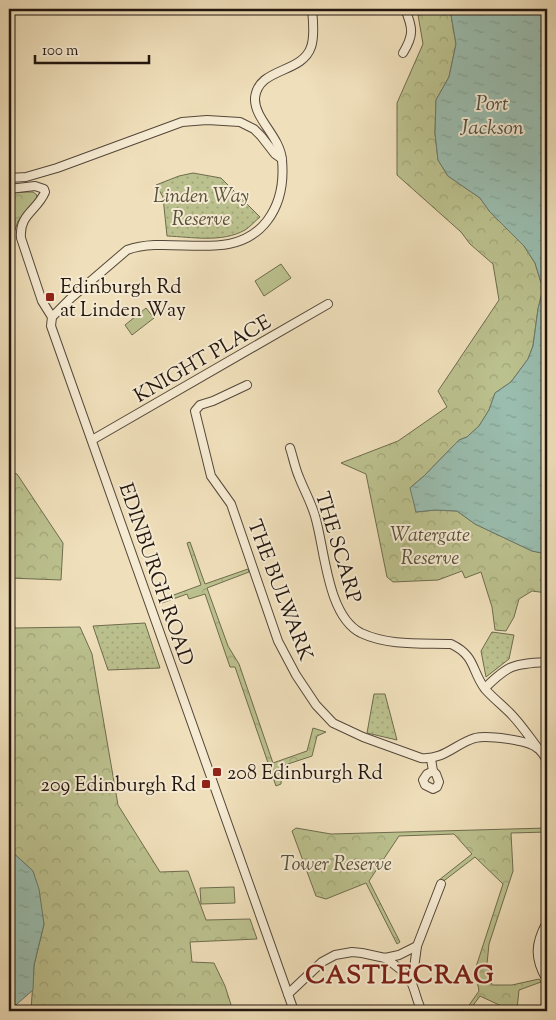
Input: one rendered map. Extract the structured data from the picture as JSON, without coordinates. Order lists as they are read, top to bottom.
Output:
{
  "streets": {
    "street": [
      "KNIGHT PLACE",
      "THE SCARP",
      "EDINBURGH ROAD",
      "THE BULWARK"
    ]
  },
  "crossings": [
    ["KNIGHT PLACE", "EDINBURGH ROAD"]
  ],
  "districts": ["CASTLECRAG"],
  "water": ["Port Jackson"],
  "parks": ["Linden Way Reserve", "Watergate Reserve", "Tower Reserve"],
  "places": {
    "transit": ["Edinburgh Rd at Linden Way", "208 Edinburgh Rd", "209 Edinburgh Rd"]
  },
  "scale_bar": "100 m"
}
